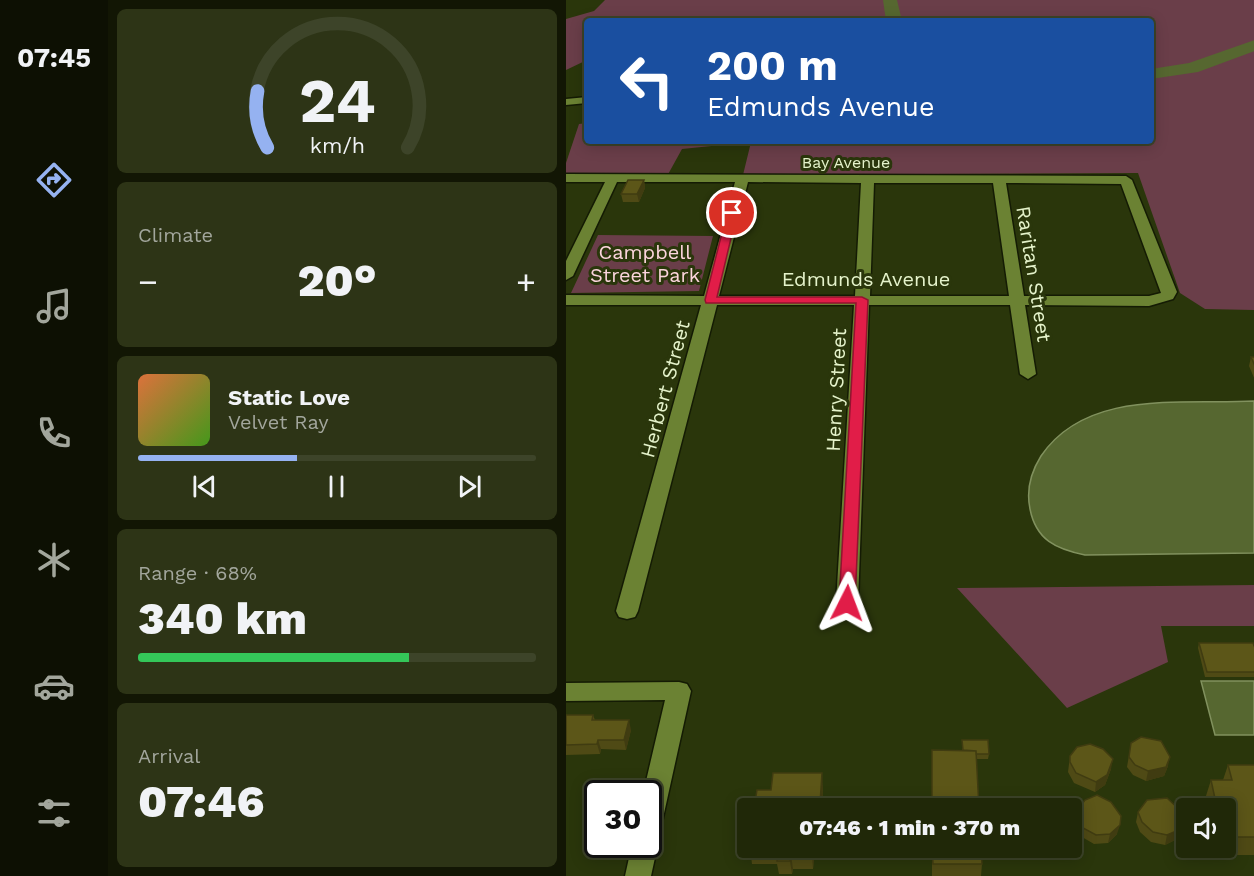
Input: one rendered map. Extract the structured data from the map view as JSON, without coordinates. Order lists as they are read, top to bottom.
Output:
{
  "streets": {
    "street": [
      "Bay Avenue",
      "Raritan Street",
      "Edmunds Avenue",
      "Herbert Street",
      "Henry Street"
    ]
  },
  "crossings": [
    ["Bay Avenue", "Raritan Street"],
    ["Bay Avenue", "Edmunds Avenue"],
    ["Bay Avenue", "Herbert Street"],
    ["Bay Avenue", "Henry Street"],
    ["Raritan Street", "Edmunds Avenue"],
    ["Edmunds Avenue", "Herbert Street"],
    ["Edmunds Avenue", "Henry Street"]
  ],
  "parks": ["Campbell Street Park"],
  "page": {
    "tabs": "07:45",
    "turn": ["200 m", "Edmunds Avenue"],
    "tile": [
      "Climate",
      ["Range · 68%", "340 km"],
      ["Arrival", "07:46"]
    ],
    "heat": ["−", "20°", "+"],
    "song": ["Static Love", "Velvet Ray"],
    "limit": "30",
    "trip": "07:46 · 1 min · 370 m",
    "gauge": ["24", "km/h"]
  }
}
